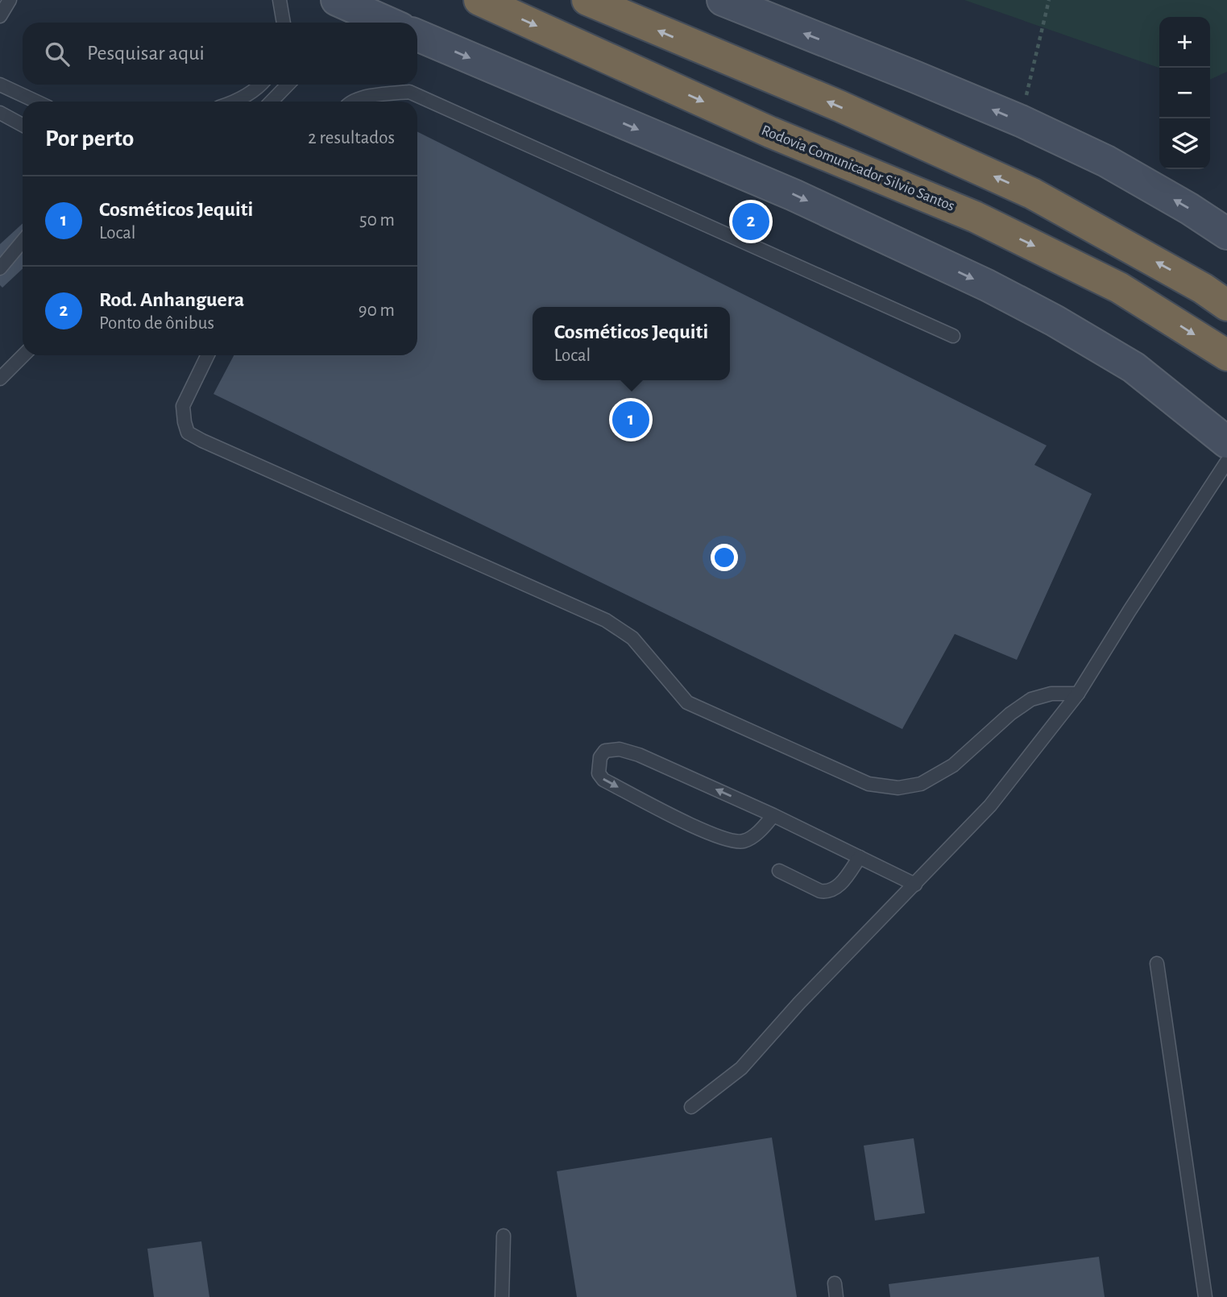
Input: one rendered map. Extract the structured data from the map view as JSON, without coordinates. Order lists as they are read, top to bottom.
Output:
{
  "streets": {
    "highway": ["Rodovia Comunicador Silvio Santos"]
  },
  "page": {
    "map_buttons": ["+", "−"],
    "search": "Pesquisar aqui",
    "heading": ["Por perto", "2 resultados"],
    "list": [
      {
        "mark": "1",
        "name": "Cosméticos Jequiti",
        "note": "Local",
        "value": "50 m"
      },
      {
        "mark": "2",
        "name": "Rod. Anhanguera",
        "note": "Ponto de ônibus",
        "value": "90 m"
      }
    ],
    "pins": ["2", "1"],
    "popup": ["Cosméticos Jequiti", "Local"]
  }
}
